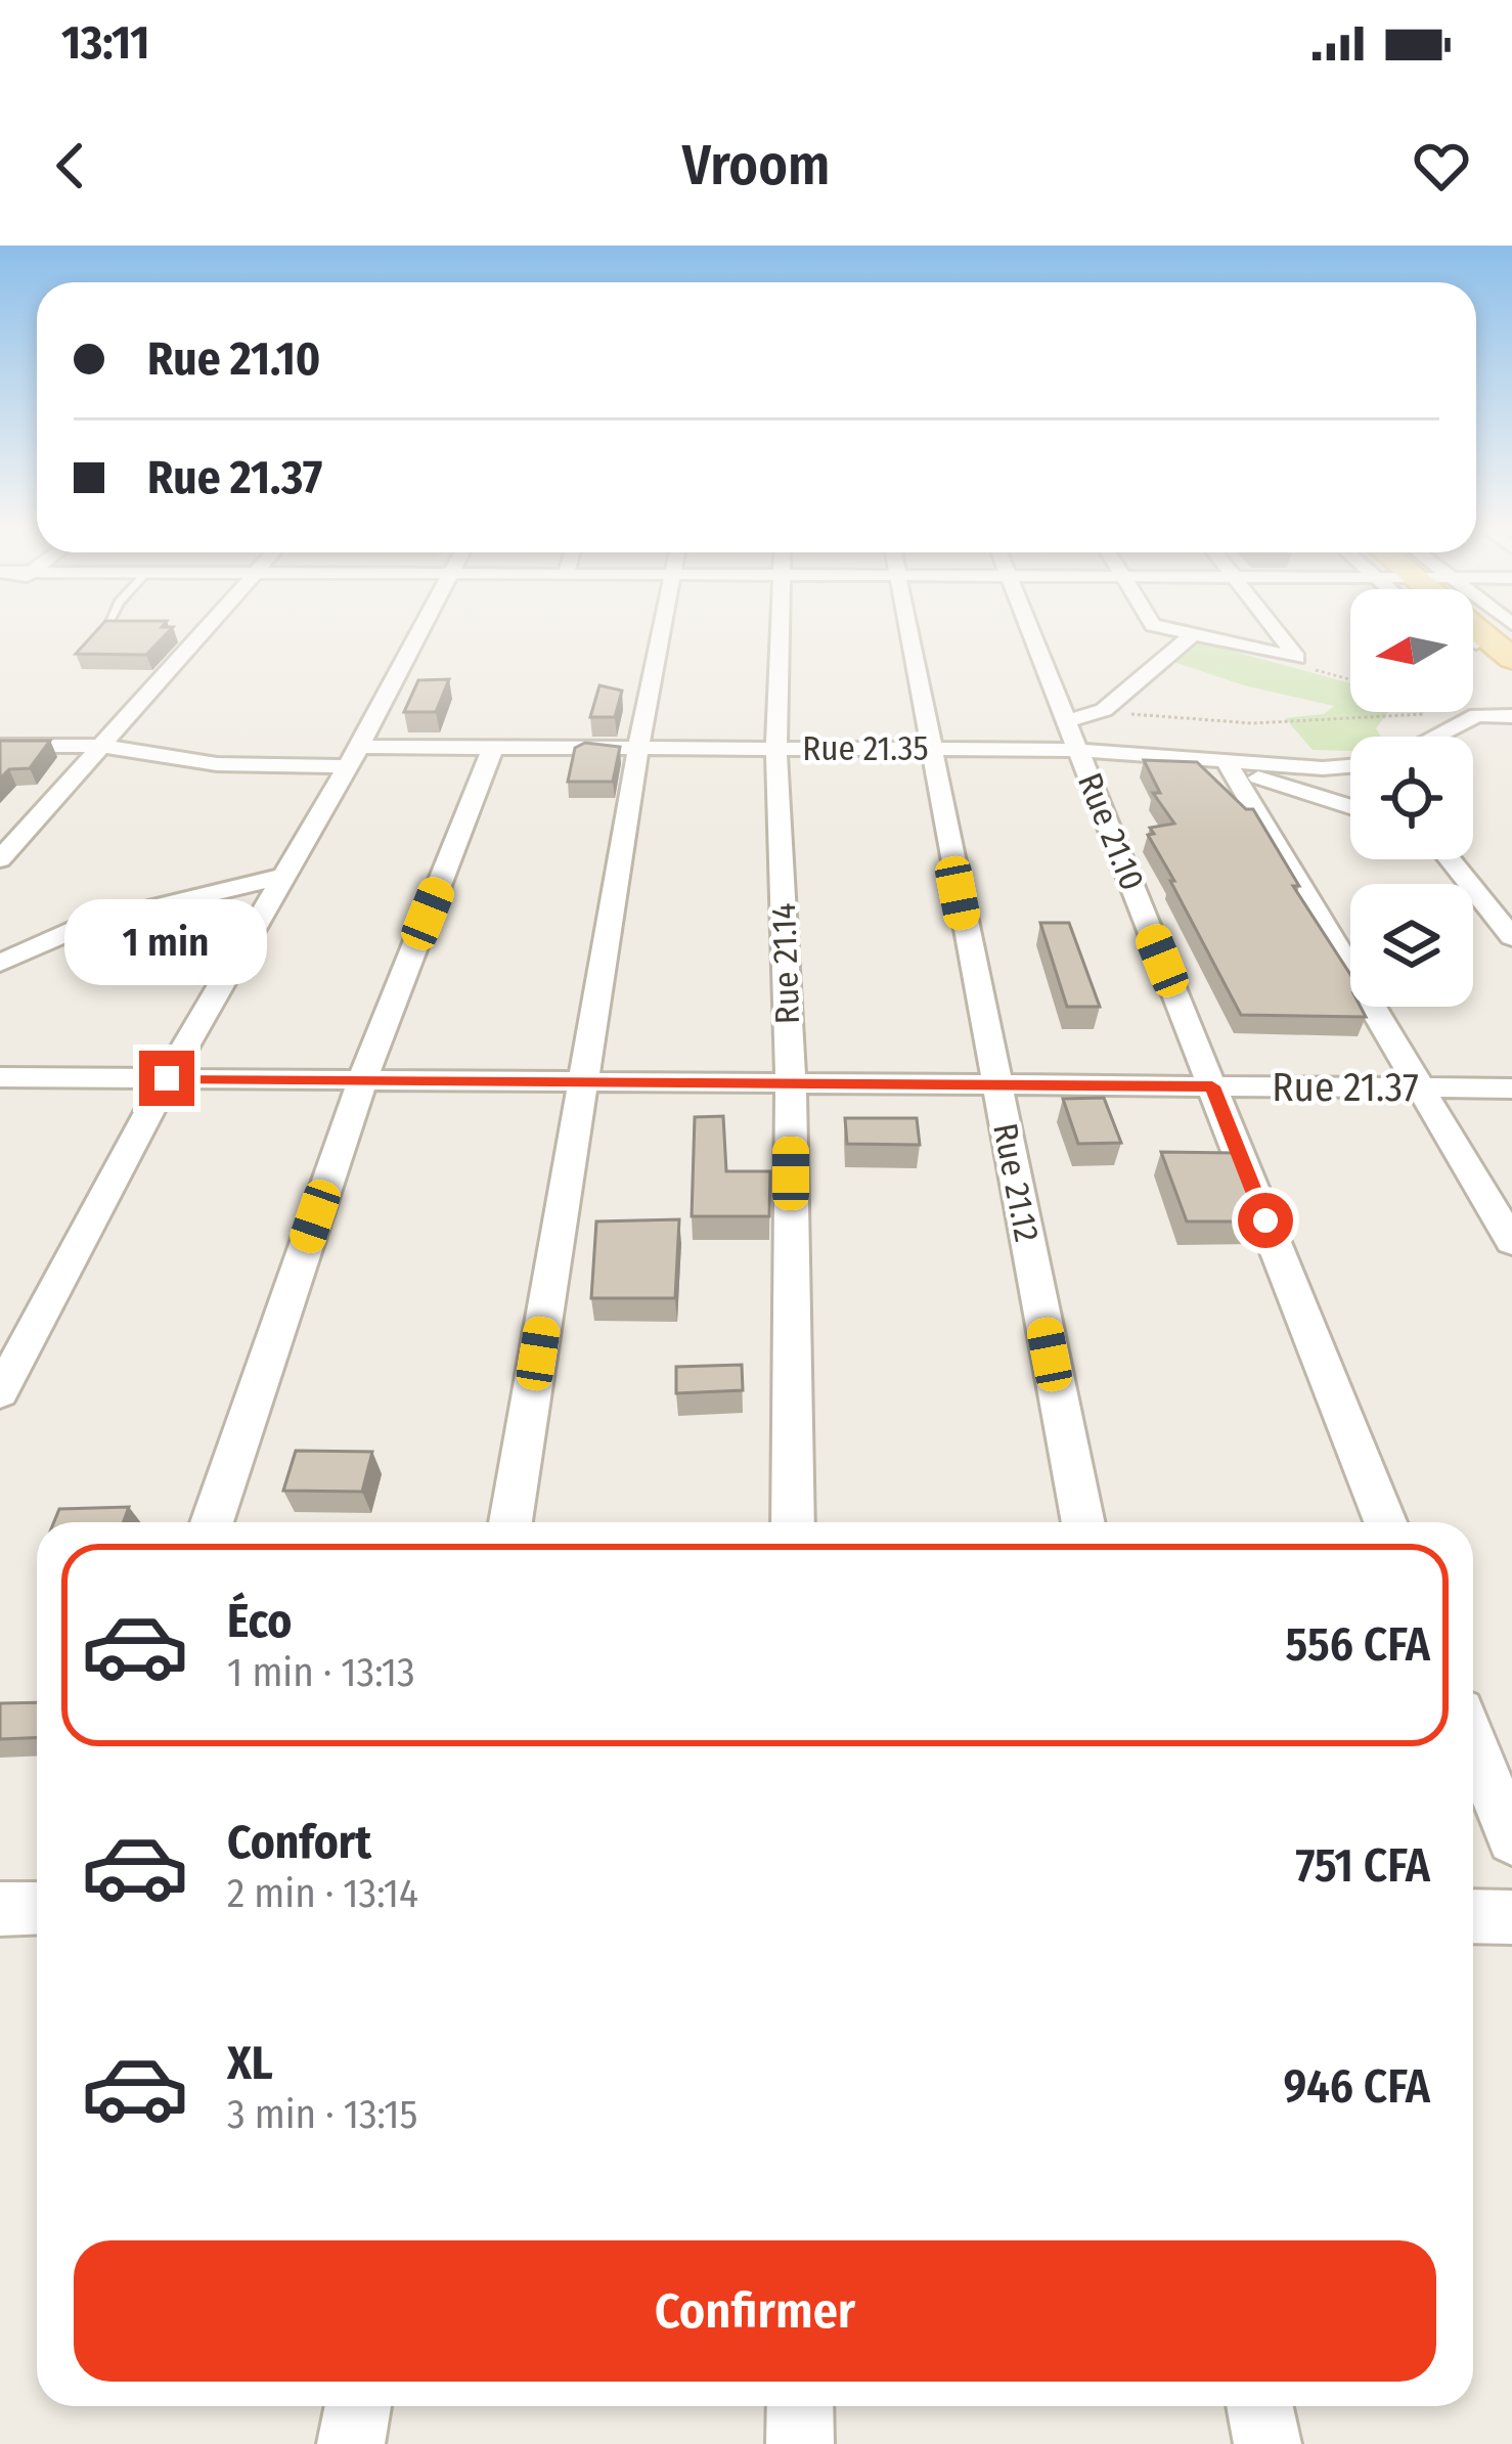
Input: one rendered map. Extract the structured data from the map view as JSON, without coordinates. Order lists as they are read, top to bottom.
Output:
{
  "streets": {
    "street": [
      "Rue 21.35",
      "Rue 21.10",
      "Rue 21.14",
      "Rue 21.37",
      "Rue 21.12"
    ]
  },
  "crossings": [
    ["Rue 21.35", "Rue 21.10"],
    ["Rue 21.35", "Rue 21.14"],
    ["Rue 21.35", "Rue 21.12"],
    ["Rue 21.10", "Rue 21.37"],
    ["Rue 21.14", "Rue 21.37"],
    ["Rue 21.37", "Rue 21.12"]
  ],
  "north": "left",
  "page": {
    "status": "13:11",
    "header": "Vroom",
    "banner": ["Rue 21.10", "Rue 21.37"],
    "bubble": "1 min",
    "list": [
      {
        "name": "Éco",
        "note": "1 min · 13:13",
        "value": "556 CFA"
      },
      {
        "name": "Confort",
        "note": "2 min · 13:14",
        "value": "751 CFA"
      },
      {
        "name": "XL",
        "note": "3 min · 13:15",
        "value": "946 CFA"
      }
    ],
    "buttons": "Confirmer"
  }
}
